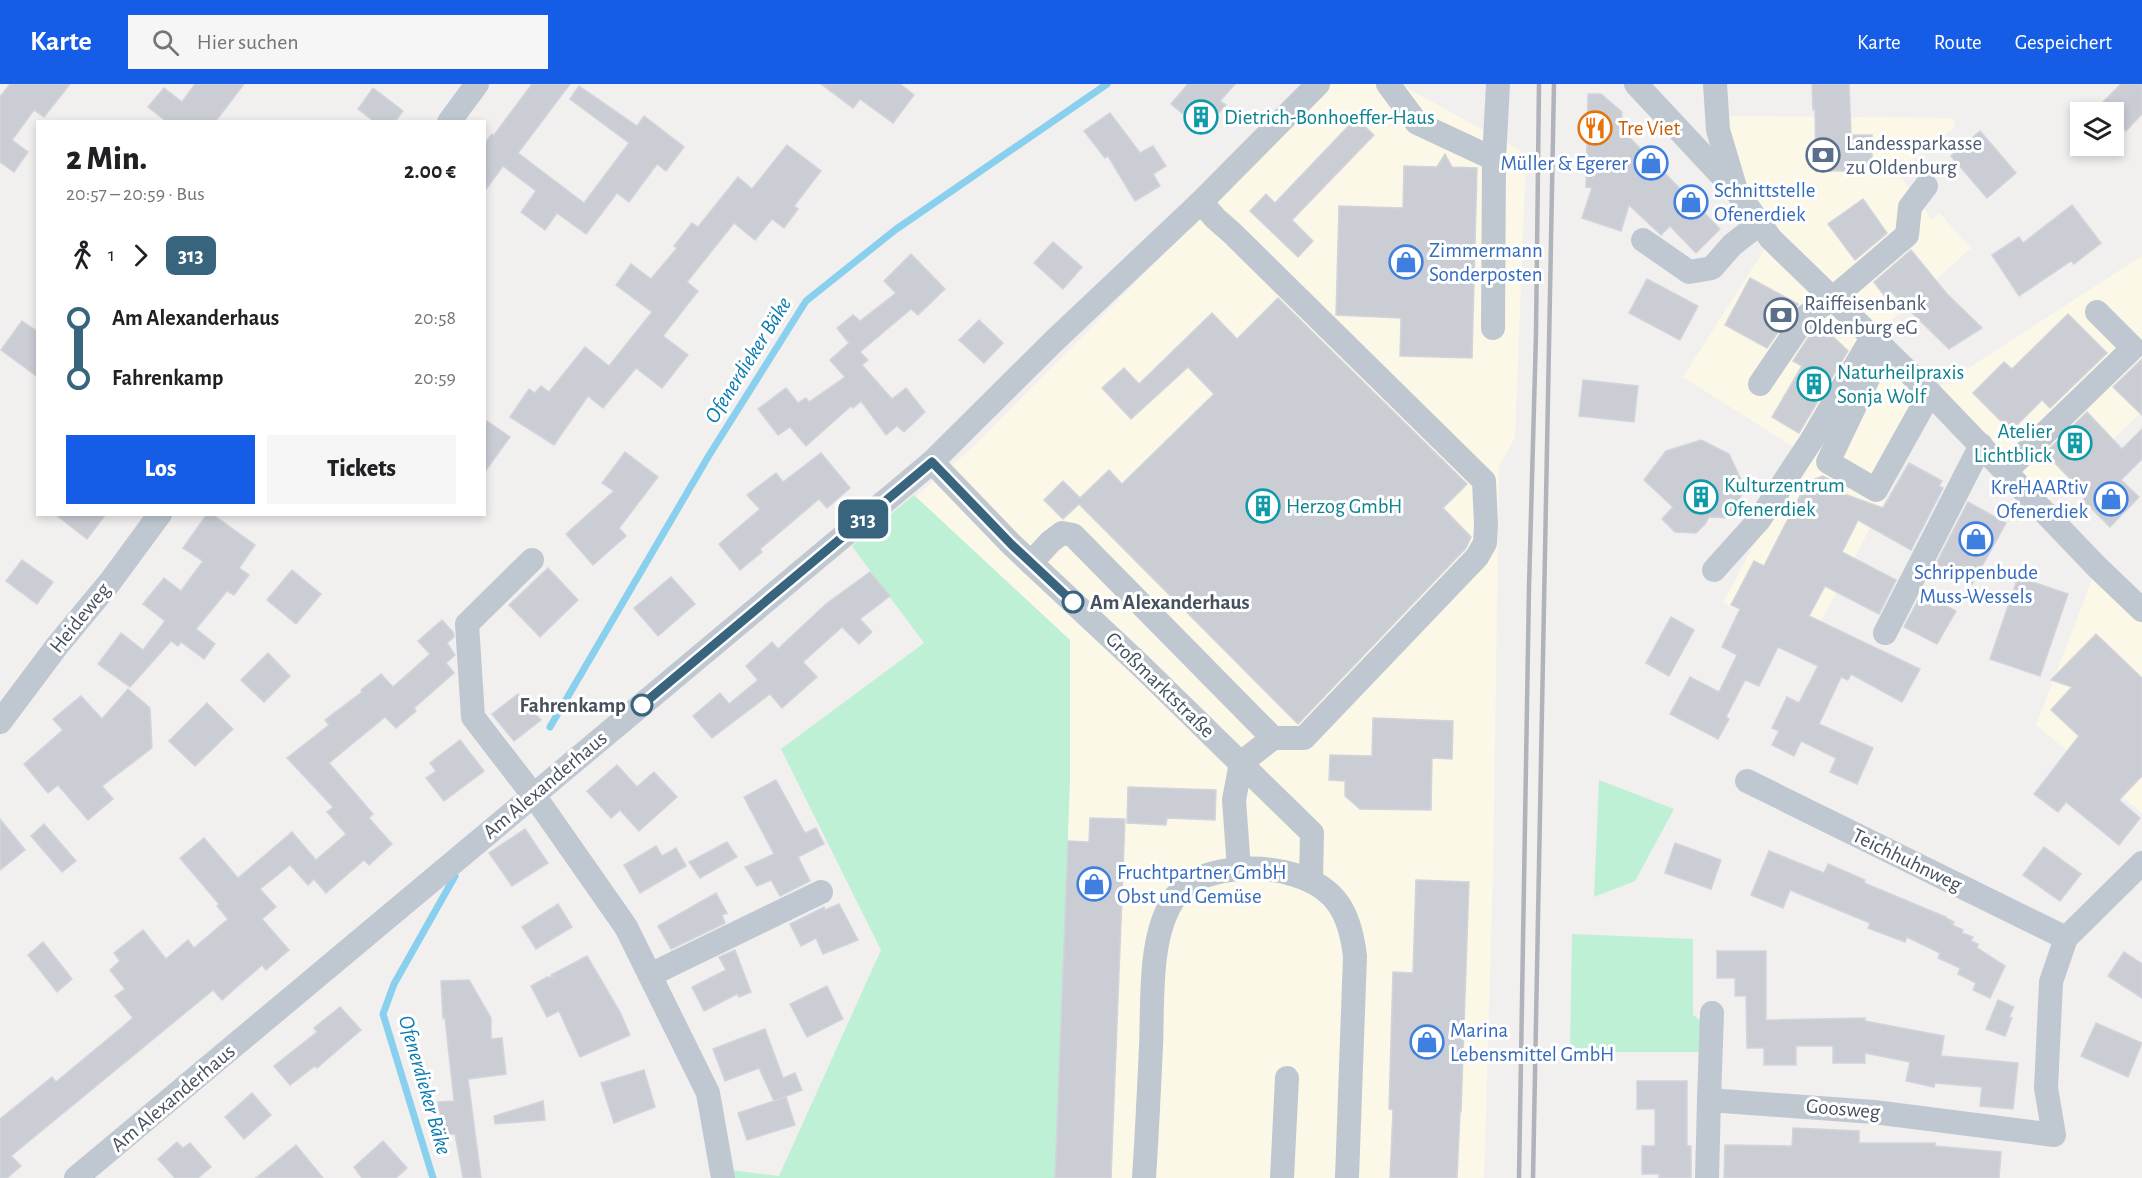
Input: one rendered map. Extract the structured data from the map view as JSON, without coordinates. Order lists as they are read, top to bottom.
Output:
{
  "streets": {
    "street": [
      "Heideweg",
      "Großmarktstraße",
      "Am Alexanderhaus",
      "Teichhuhnweg",
      "Goosweg"
    ]
  },
  "crossings": [
    ["Großmarktstraße", "Am Alexanderhaus"],
    ["Teichhuhnweg", "Goosweg"]
  ],
  "water": ["Ofenerdieker Bäke"],
  "places": {
    "building": [
      "Dietrich-Bonhoeffer-Haus",
      "Naturheilpraxis Sonja Wolf",
      "Atelier Lichtblick",
      "Kulturzentrum Ofenerdiek",
      "Herzog GmbH"
    ],
    "restaurant": ["Tre Viet"],
    "bank": ["Landessparkasse zu Oldenburg", "Raiffeisenbank Oldenburg eG"],
    "shop": [
      "Müller & Egerer",
      "Schnittstelle Ofenerdiek",
      "Zimmermann Sonderposten",
      "KreHAARtiv Ofenerdiek",
      "Schrippenbude Muss-Wessels",
      "Fruchtpartner GmbH Obst und Gemüse",
      "Marina Lebensmittel GmbH"
    ],
    "other": ["Am Alexanderhaus", "Fahrenkamp"]
  },
  "lines": ["bus line 313"],
  "page": {
    "header": "Karte",
    "search": "Hier suchen",
    "nav": ["Karte", "Route", "Gespeichert"],
    "on_map": "313",
    "heading": ["2 Min.", "20:57 – 20:59 · Bus", "2.00 €"],
    "legs": ["1", "313"],
    "list": [
      {
        "name": "Am Alexanderhaus",
        "value": "20:58"
      },
      {
        "name": "Fahrenkamp",
        "value": "20:59"
      }
    ],
    "buttons": ["Los", "Tickets"]
  }
}
